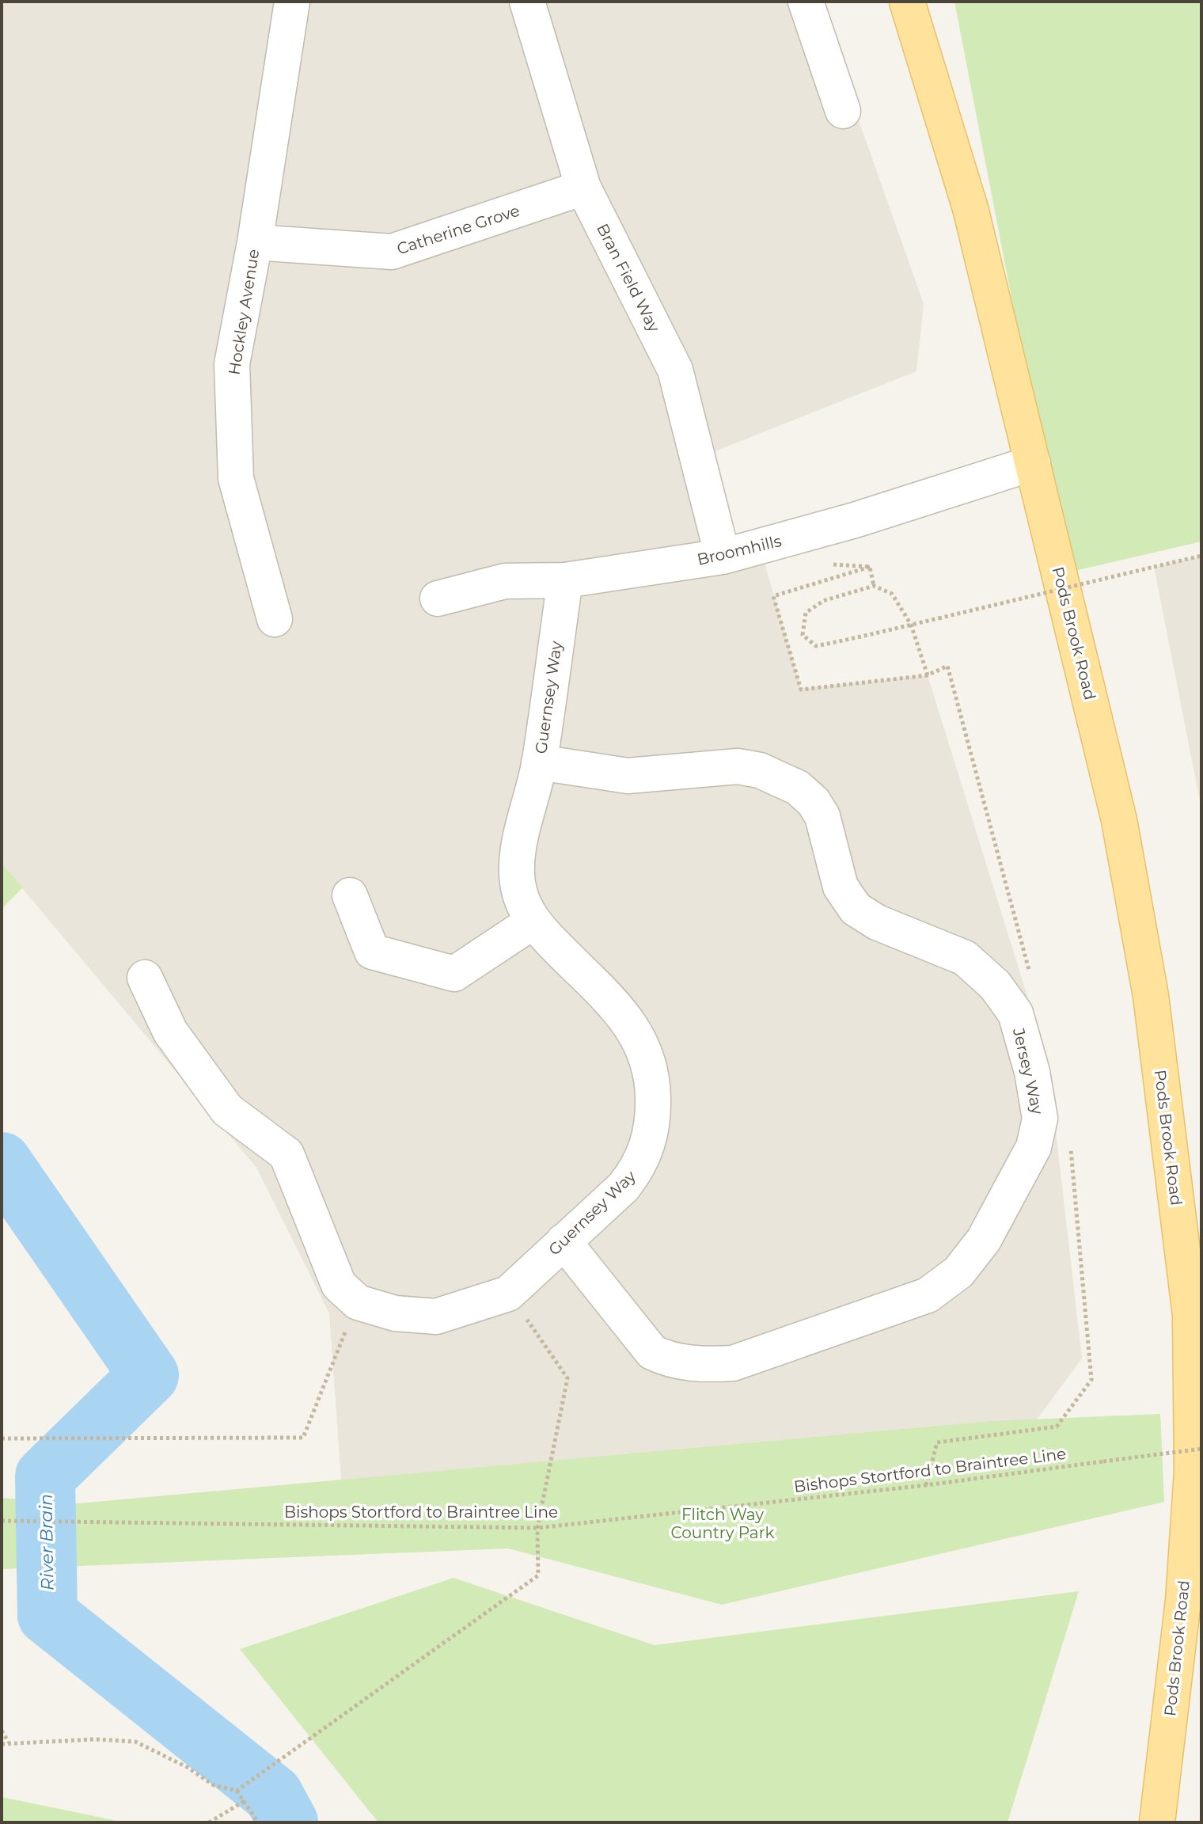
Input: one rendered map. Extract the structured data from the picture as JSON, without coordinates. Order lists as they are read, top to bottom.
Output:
{
  "streets": {
    "main road": ["Pods Brook Road"],
    "street": [
      "Catherine Grove",
      "Bran Field Way",
      "Hockley Avenue",
      "Broomhills",
      "Guernsey Way",
      "Jersey Way"
    ],
    "path": ["Bishops Stortford to Braintree Line"]
  },
  "crossings": [
    ["Catherine Grove", "Bran Field Way"],
    ["Catherine Grove", "Hockley Avenue"],
    ["Bran Field Way", "Broomhills"],
    ["Broomhills", "Pods Brook Road"],
    ["Broomhills", "Guernsey Way"],
    ["Guernsey Way", "Jersey Way"]
  ],
  "water": ["River Brain"],
  "parks": ["Flitch Way Country Park"]
}
